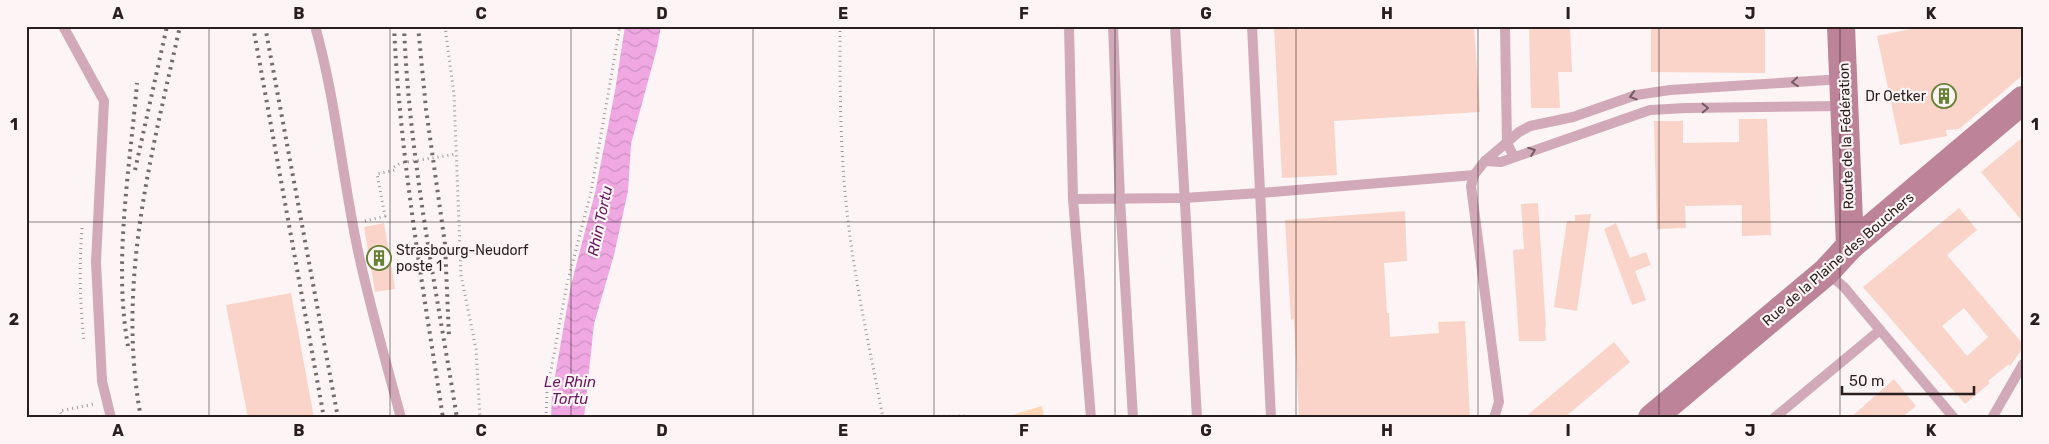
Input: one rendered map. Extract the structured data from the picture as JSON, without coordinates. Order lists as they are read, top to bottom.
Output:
{
  "streets": {
    "street": ["Route de la Fédération", "Rue de la Plaine des Bouchers"]
  },
  "crossings": [
    ["Route de la Fédération", "Rue de la Plaine des Bouchers"]
  ],
  "water": ["Rhin Tortu", "Le Rhin Tortu"],
  "places": {
    "building": ["Dr Oetker", "Strasbourg-Neudorf poste 1"]
  },
  "scale_bar": "50 m",
  "grid": {
    "columns": [
      "A",
      "B",
      "C",
      "D",
      "E",
      "F",
      "G",
      "H",
      "I",
      "J",
      "K"
    ],
    "rows": ["1", "2"]
  }
}
